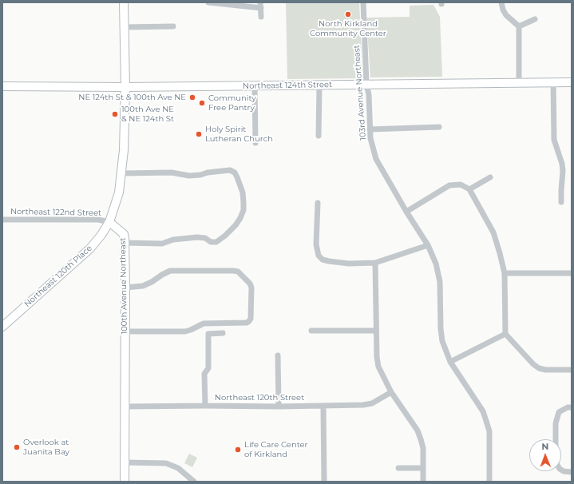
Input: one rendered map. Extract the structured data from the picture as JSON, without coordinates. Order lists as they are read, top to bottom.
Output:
{
  "streets": {
    "main road": ["Northeast 124th Street", "Northeast 120th Place", "100th Avenue Northeast"],
    "street": ["103rd Avenue Northeast", "Northeast 122nd Street", "Northeast 120th Street"]
  },
  "crossings": [
    ["Northeast 124th Street", "103rd Avenue Northeast"],
    ["Northeast 122nd Street", "Northeast 120th Place"],
    ["Northeast 122nd Street", "100th Avenue Northeast"],
    ["Northeast 120th Place", "100th Avenue Northeast"],
    ["100th Avenue Northeast", "Northeast 120th Street"]
  ],
  "places": [
    "North Kirkland Community Center",
    "NE 124th St & 100th Ave NE",
    "Community Free Pantry",
    "100th Ave NE & NE 124th St",
    "Holy Spirit Lutheran Church",
    "Overlook at Juanita Bay",
    "Life Care Center of Kirkland"
  ],
  "north": "top"
}
